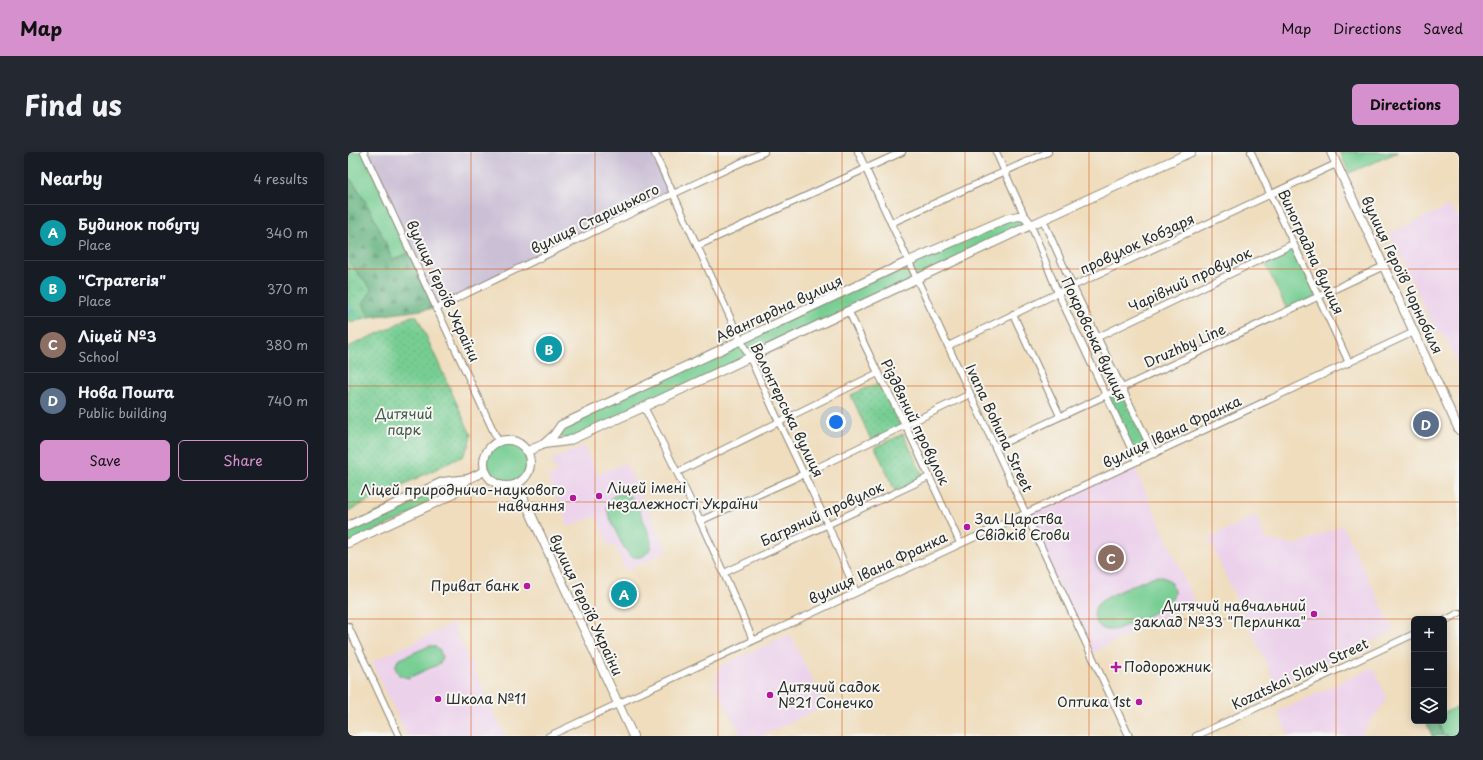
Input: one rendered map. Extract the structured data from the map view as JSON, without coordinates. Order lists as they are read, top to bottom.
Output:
{
  "streets": {
    "street": [
      "вулиця Старицького",
      "провулок Кобзаря",
      "Виноградна вулиця",
      "вулиця Героїв Чорнобиля",
      "Чарівний провулок",
      "вулиця Героїв України",
      "Авангардна вулиця",
      "Покровська вулиця",
      "Druzhby Line",
      "Волонтерська вулиця",
      "Різдвяний провулок",
      "Ivana Bohuna Street",
      "вулиця Івана Франка",
      "Багряний провулок",
      "Kozatskoi Slavy Street"
    ]
  },
  "crossings": [
    ["вулиця Старицького", "вулиця Героїв України"],
    ["вулиця Старицького", "Волонтерська вулиця"],
    ["провулок Кобзаря", "Виноградна вулиця"],
    ["провулок Кобзаря", "вулиця Героїв Чорнобиля"],
    ["провулок Кобзаря", "Покровська вулиця"],
    ["провулок Кобзаря", "Ivana Bohuna Street"],
    ["Виноградна вулиця", "Чарівний провулок"],
    ["Виноградна вулиця", "Druzhby Line"],
    ["Виноградна вулиця", "вулиця Івана Франка"],
    ["вулиця Героїв Чорнобиля", "Druzhby Line"],
    ["вулиця Героїв Чорнобиля", "вулиця Івана Франка"],
    ["Чарівний провулок", "Покровська вулиця"],
    ["вулиця Героїв України", "Авангардна вулиця"],
    ["вулиця Героїв України", "вулиця Івана Франка"],
    ["Авангардна вулиця", "Покровська вулиця"],
    ["Авангардна вулиця", "Волонтерська вулиця"],
    ["Авангардна вулиця", "Різдвяний провулок"],
    ["Авангардна вулиця", "Ivana Bohuna Street"],
    ["Покровська вулиця", "Druzhby Line"],
    ["Покровська вулиця", "вулиця Івана Франка"],
    ["Druzhby Line", "Ivana Bohuna Street"],
    ["Волонтерська вулиця", "вулиця Івана Франка"],
    ["Волонтерська вулиця", "Багряний провулок"],
    ["Різдвяний провулок", "вулиця Івана Франка"],
    ["Різдвяний провулок", "Багряний провулок"],
    ["Ivana Bohuna Street", "вулиця Івана Франка"]
  ],
  "parks": ["Дитячий парк"],
  "places": {
    "other": [
      "Ліцей імені незалежності України",
      "Ліцей природничо-наукового навчання",
      "Зал Царства Свідків Єгови",
      "Приват банк",
      "Дитячий навчальний заклад №33 \"Перлинка\"",
      "Дитячий садок №21 Сонечко",
      "Школа №11",
      "Оптика 1st"
    ],
    "health": ["Подорожник"]
  },
  "page": {
    "header": "Map",
    "nav": ["Map", "Directions", "Saved"],
    "title": "Find us",
    "buttons": [
      "Directions",
      ["Save", "Share"]
    ],
    "heading": ["Nearby", "4 results"],
    "list": [
      {
        "mark": "A",
        "name": "Будинок побуту",
        "note": "Place",
        "value": "340 m"
      },
      {
        "mark": "B",
        "name": "\"Стратегія\"",
        "note": "Place",
        "value": "370 m"
      },
      {
        "mark": "C",
        "name": "Ліцей №3",
        "note": "School",
        "value": "380 m"
      },
      {
        "mark": "D",
        "name": "Нова Пошта",
        "note": "Public building",
        "value": "740 m"
      }
    ],
    "pins": [
      "B",
      "D",
      "C",
      "A"
    ],
    "map_buttons": ["+", "−"]
  }
}
